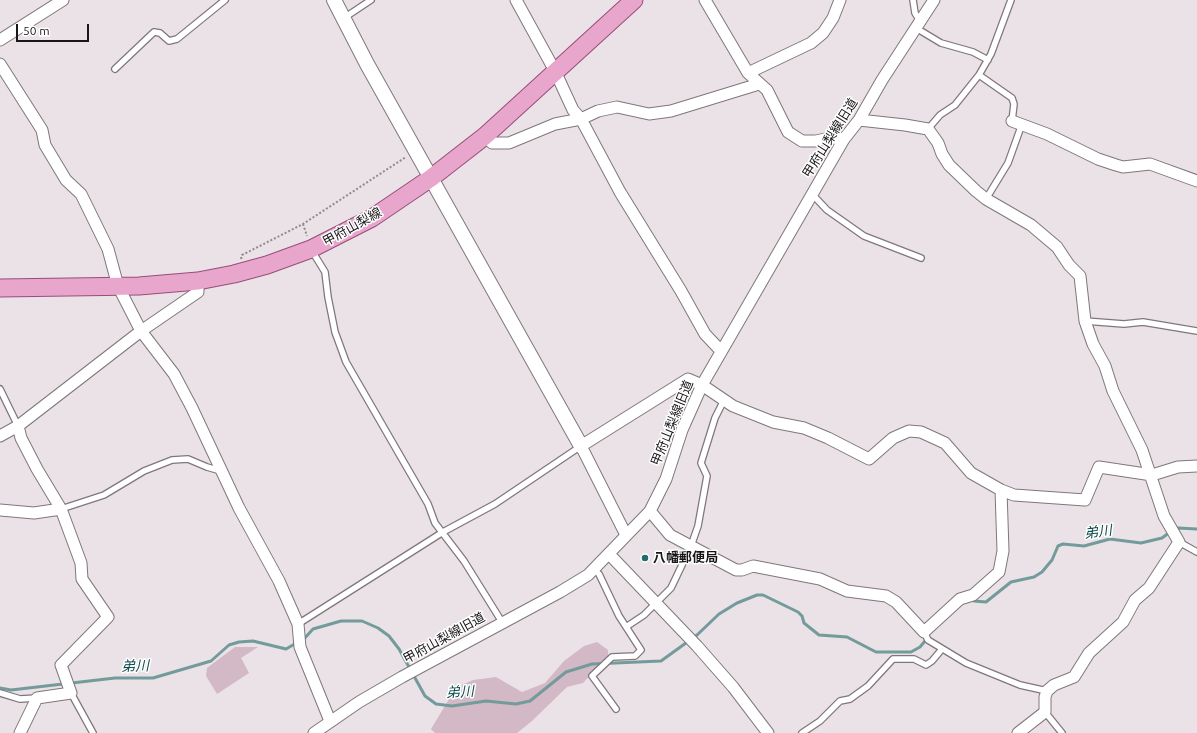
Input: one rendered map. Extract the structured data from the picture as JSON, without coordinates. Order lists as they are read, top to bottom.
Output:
{
  "streets": {
    "main road": ["甲府山梨線"],
    "street": ["甲府山梨線旧道"]
  },
  "water": ["弟川"],
  "places": ["八幡郵便局"],
  "scale_bar": "50 m"
}
